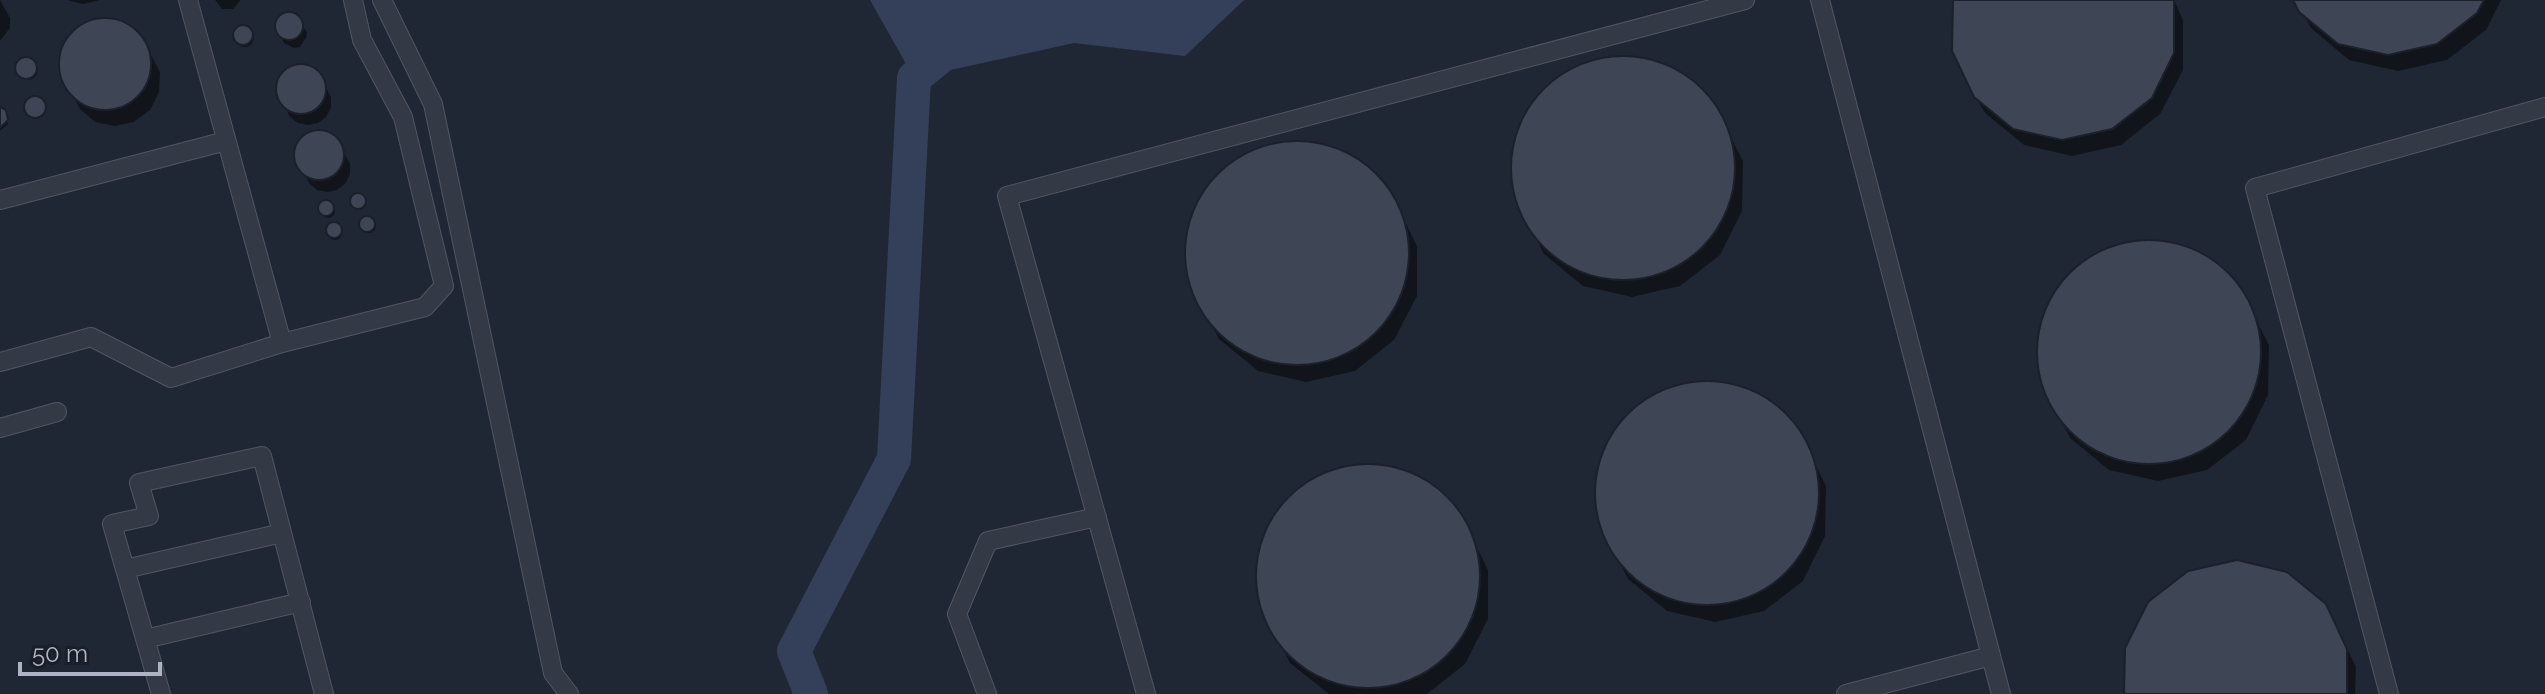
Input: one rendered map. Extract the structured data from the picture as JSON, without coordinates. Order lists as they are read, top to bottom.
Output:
{
  "scale_bar": "50 m"
}
